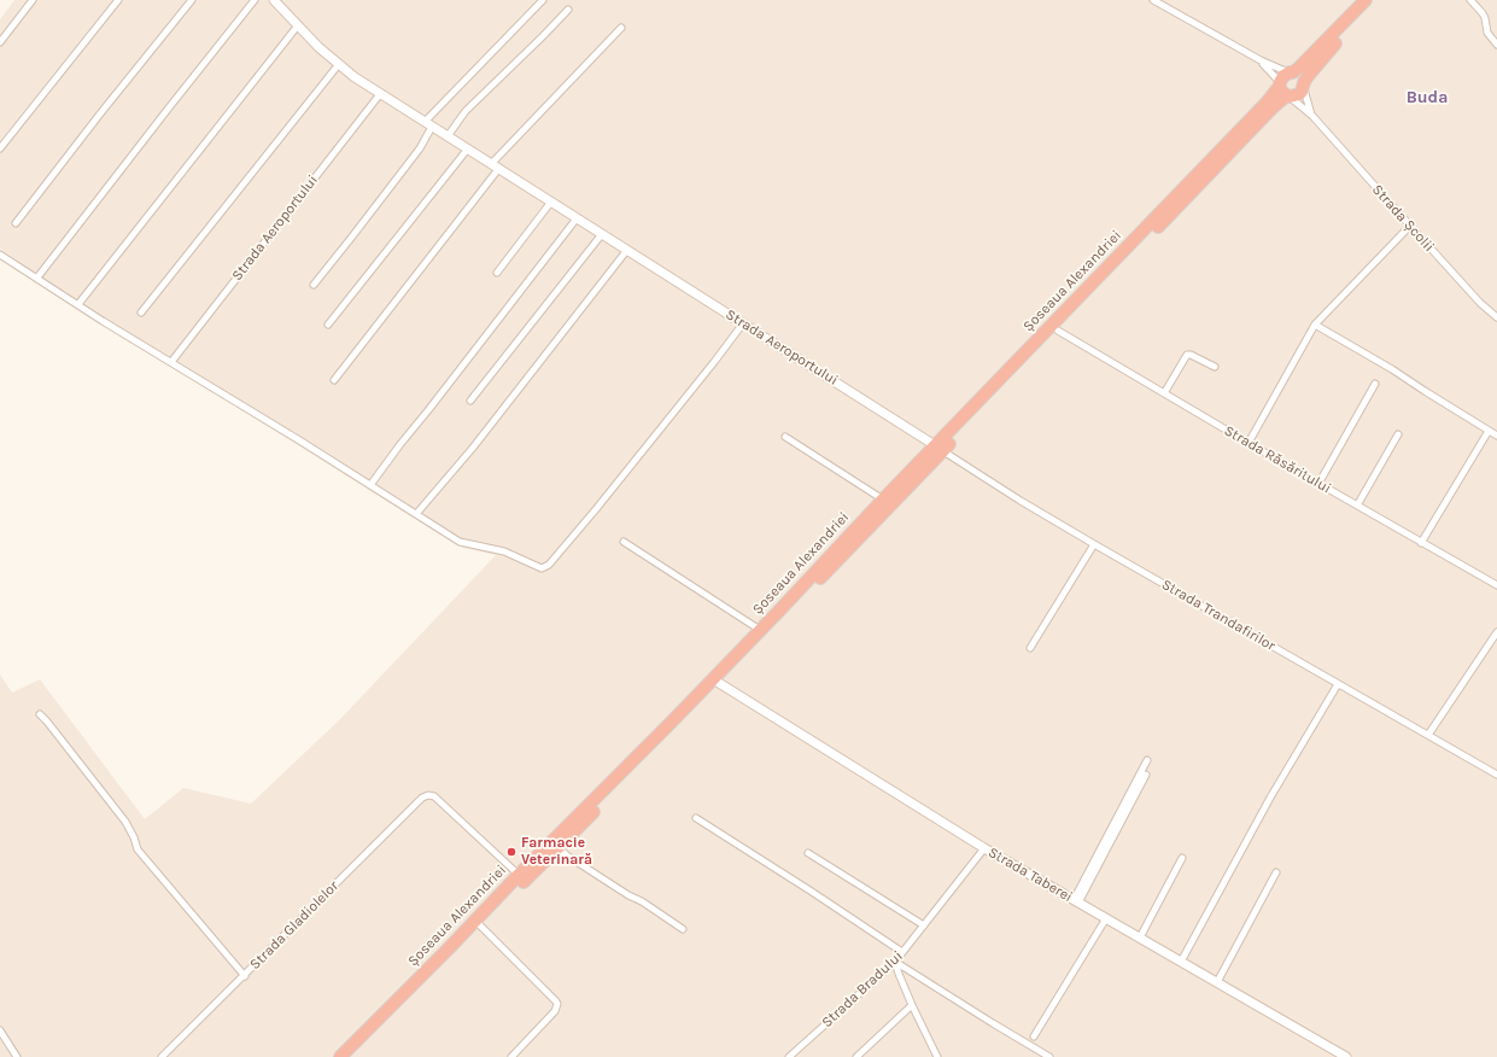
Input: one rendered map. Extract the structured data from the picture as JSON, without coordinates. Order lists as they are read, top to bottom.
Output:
{
  "streets": {
    "highway": ["Șoseaua Alexandriei"],
    "street": [
      "Strada Școlii",
      "Strada Aeroportului",
      "Strada Răsăritului",
      "Strada Trandafirilor",
      "Strada Taberei",
      "Strada Gladiolelor",
      "Strada Bradului"
    ]
  },
  "crossings": [
    ["Strada Școlii", "Șoseaua Alexandriei"],
    ["Strada Aeroportului", "Șoseaua Alexandriei"],
    ["Strada Aeroportului", "Strada Trandafirilor"],
    ["Șoseaua Alexandriei", "Strada Răsăritului"],
    ["Șoseaua Alexandriei", "Strada Trandafirilor"],
    ["Șoseaua Alexandriei", "Strada Taberei"],
    ["Șoseaua Alexandriei", "Strada Gladiolelor"],
    ["Strada Taberei", "Strada Bradului"]
  ],
  "districts": ["Buda"],
  "places": ["Farmacie Veterinară"]
}
